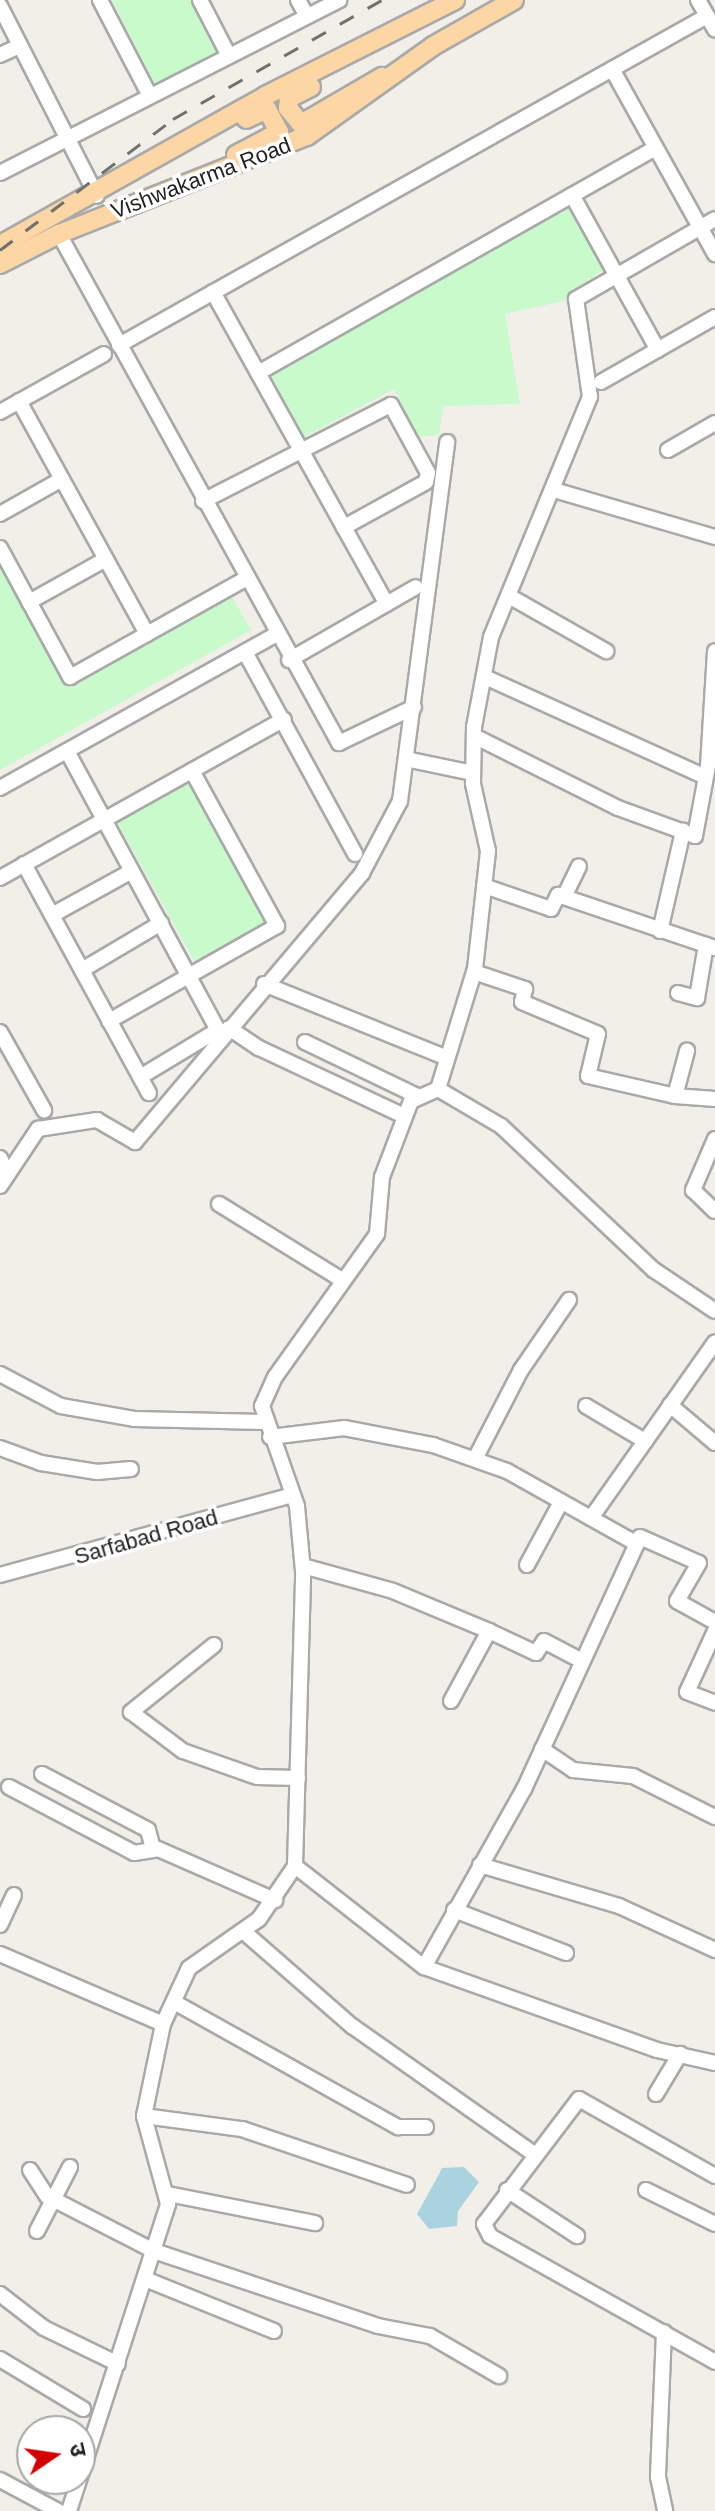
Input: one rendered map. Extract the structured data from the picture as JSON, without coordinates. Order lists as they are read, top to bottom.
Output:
{
  "streets": {
    "main road": ["Vishwakarma Road"],
    "street": ["Sarfabad Road"]
  },
  "north": "right"
}
